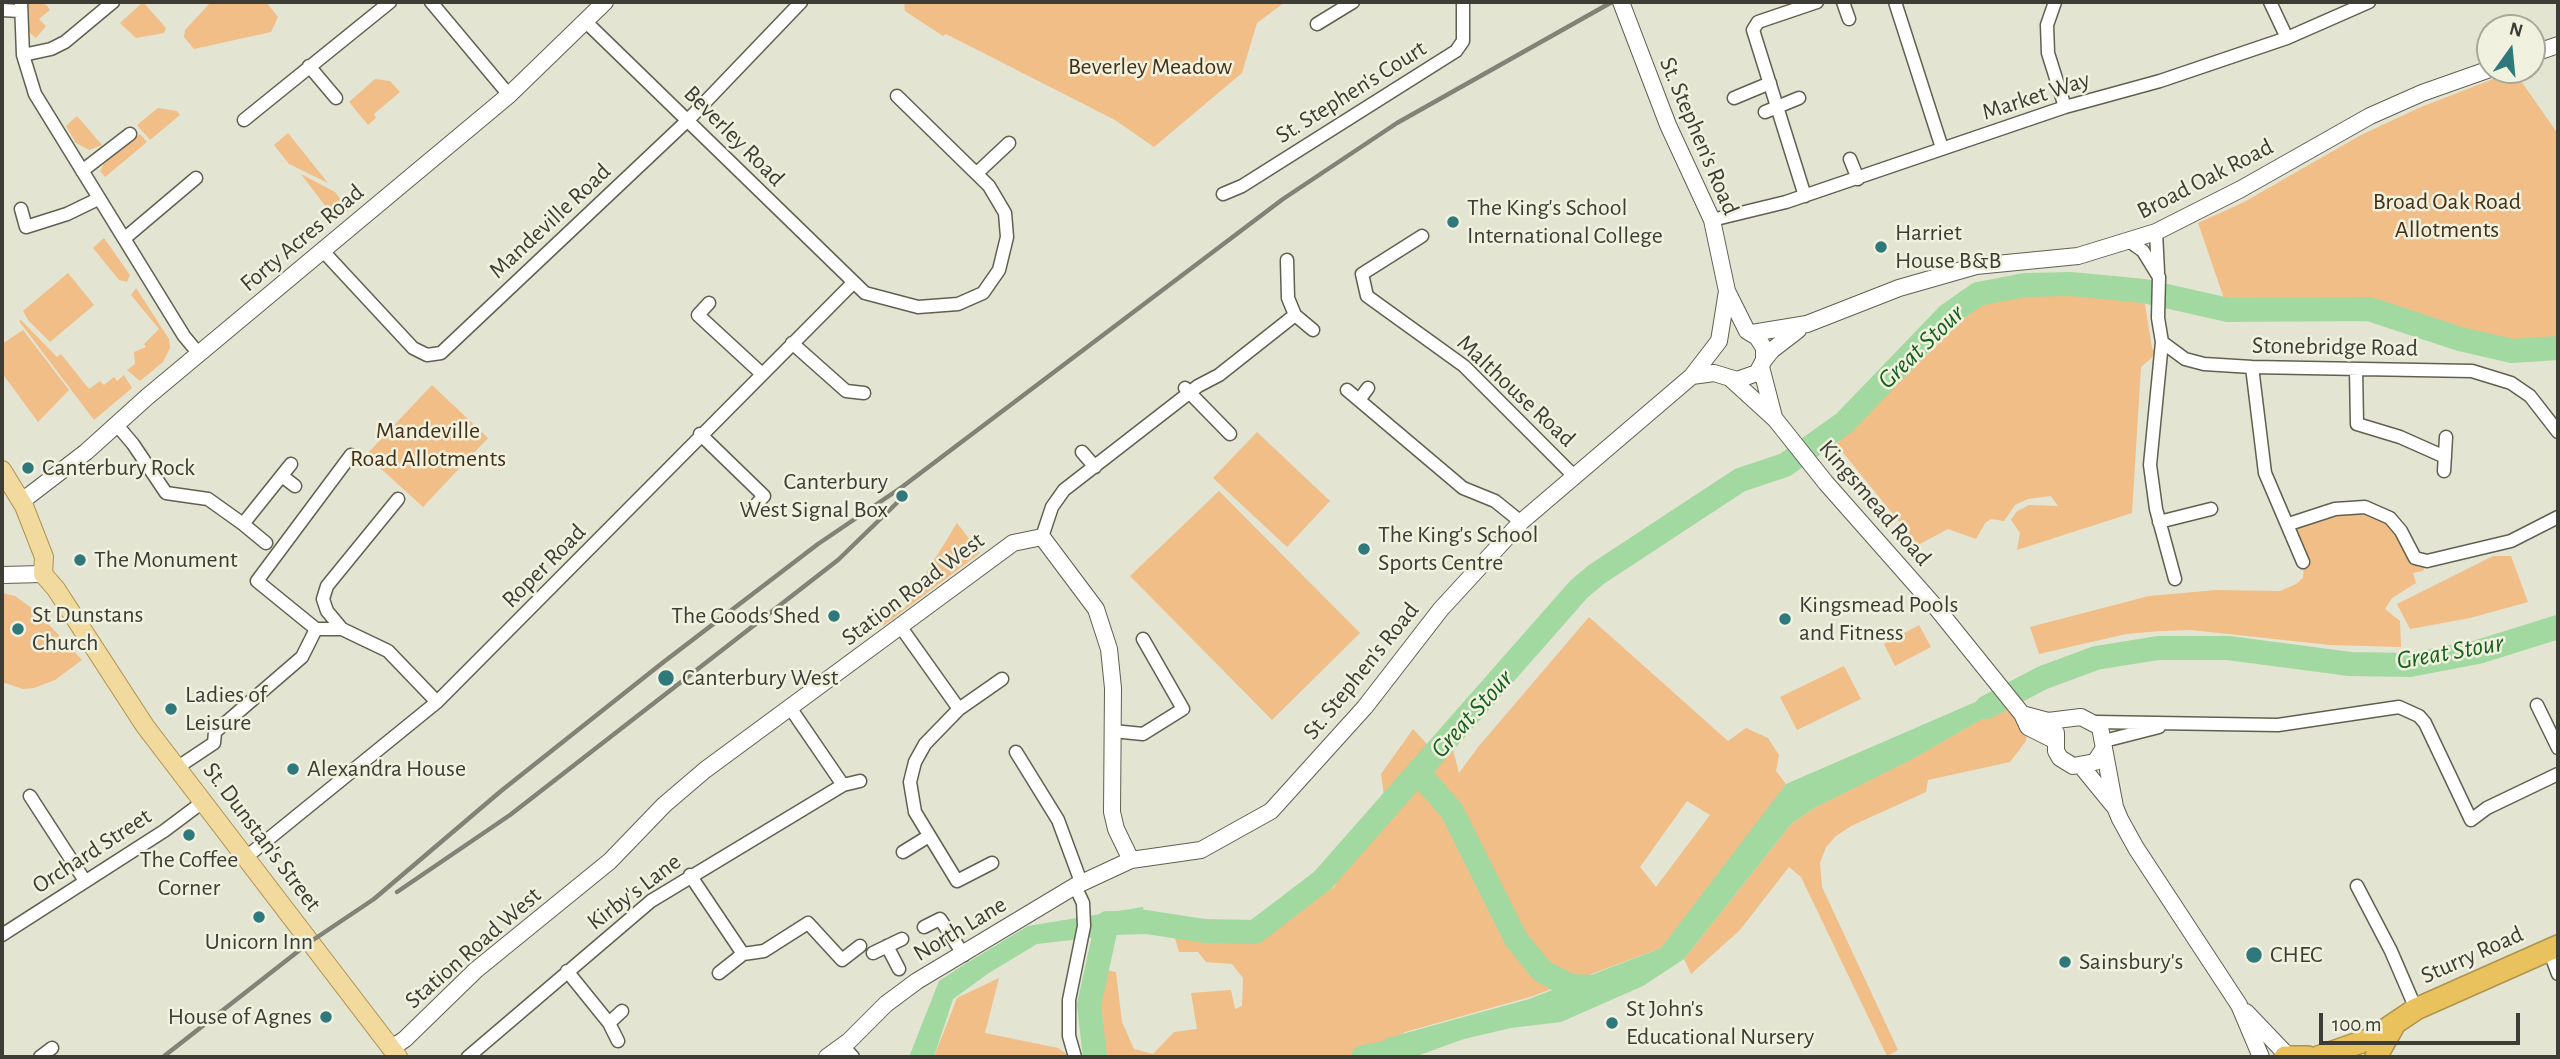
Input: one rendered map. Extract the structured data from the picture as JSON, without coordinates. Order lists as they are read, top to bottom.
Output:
{
  "streets": {
    "highway": ["Sturry Road"],
    "main road": [
      "St. Stephen's Road",
      "Broad Oak Road",
      "Forty Acres Road",
      "Kingsmead Road",
      "Station Road West",
      "St. Dunstan's Street",
      "North Lane"
    ],
    "street": [
      "St. Stephen's Court",
      "Market Way",
      "Beverley Road",
      "Mandeville Road",
      "Stonebridge Road",
      "Malthouse Road",
      "Roper Road",
      "Orchard Street",
      "Kirby's Lane"
    ]
  },
  "crossings": [
    ["Market Way", "St. Stephen's Road"],
    ["Beverley Road", "Mandeville Road"],
    ["Beverley Road", "Forty Acres Road"],
    ["Beverley Road", "Roper Road"],
    ["St. Stephen's Road", "Broad Oak Road"],
    ["St. Stephen's Road", "Malthouse Road"],
    ["St. Stephen's Road", "Kingsmead Road"],
    ["St. Stephen's Road", "North Lane"],
    ["Broad Oak Road", "Kingsmead Road"],
    ["Mandeville Road", "Forty Acres Road"],
    ["Roper Road", "St. Dunstan's Street"],
    ["Station Road West", "St. Dunstan's Street"],
    ["St. Dunstan's Street", "Orchard Street"]
  ],
  "water": ["Great Stour"],
  "parks": ["Beverley Meadow", "Broad Oak Road Allotments", "Mandeville Road Allotments"],
  "places": [
    "The King's School International College",
    "Harriet House B&B",
    "Canterbury Rock",
    "Canterbury West Signal Box",
    "The King's School Sports Centre",
    "The Monument",
    "The Goods Shed",
    "Kingsmead Pools and Fitness",
    "St Dunstans Church",
    "Canterbury West",
    "Ladies of Leisure",
    "Alexandra House",
    "The Coffee Corner",
    "Unicorn Inn",
    "CHEC",
    "Sainsbury's",
    "House of Agnes",
    "St John's Educational Nursery"
  ],
  "scale_bar": "100 m",
  "north": "top"
}
